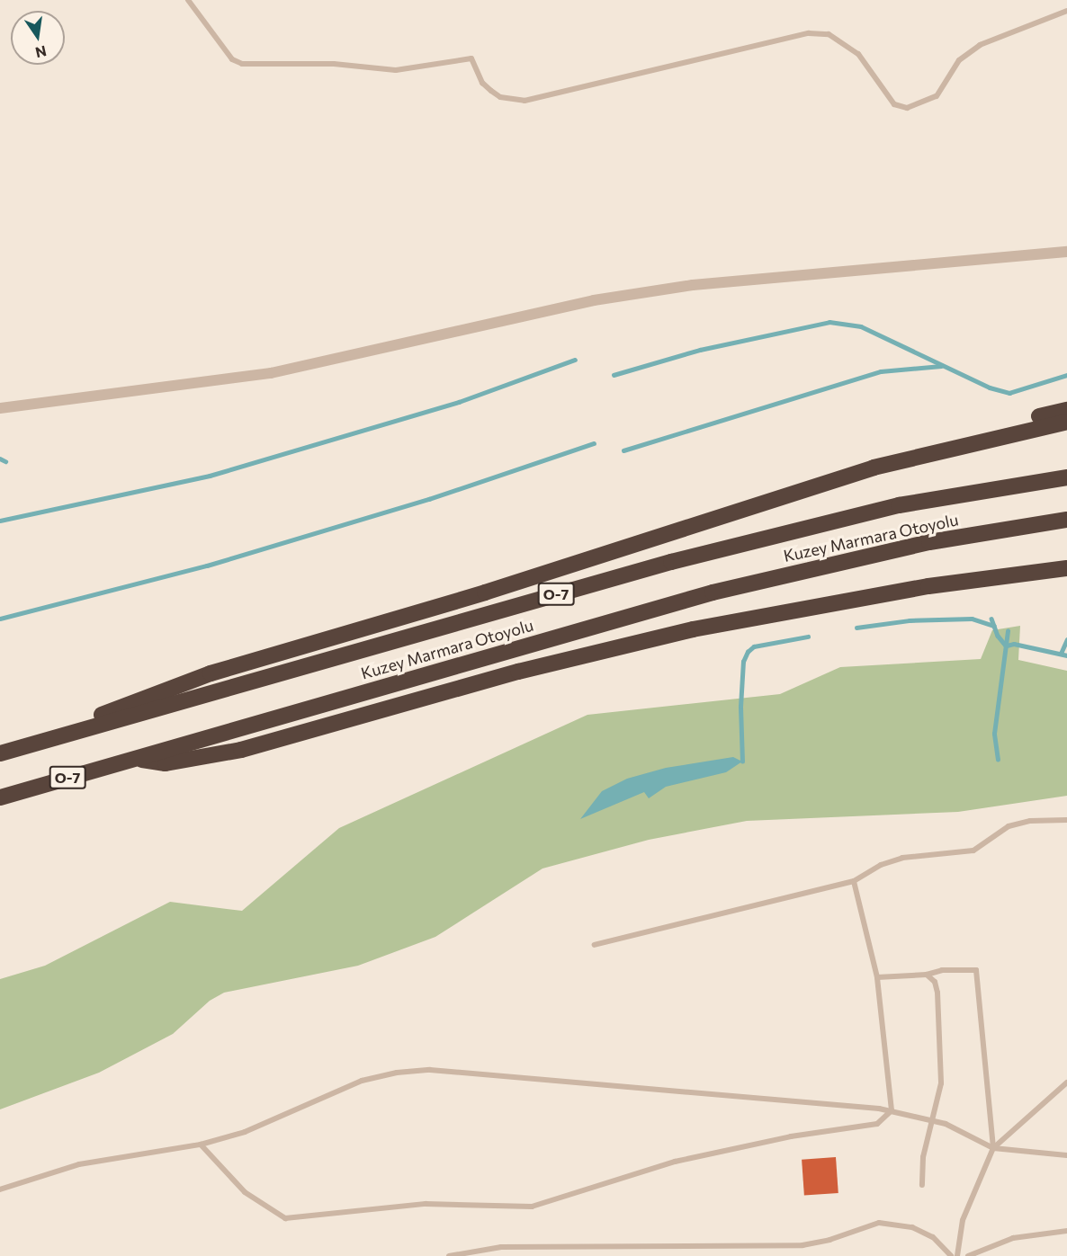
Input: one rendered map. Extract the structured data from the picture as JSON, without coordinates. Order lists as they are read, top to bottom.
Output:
{
  "streets": {
    "highway": ["Kuzey Marmara Otoyolu", "O-7"]
  },
  "north": "bottom"
}
